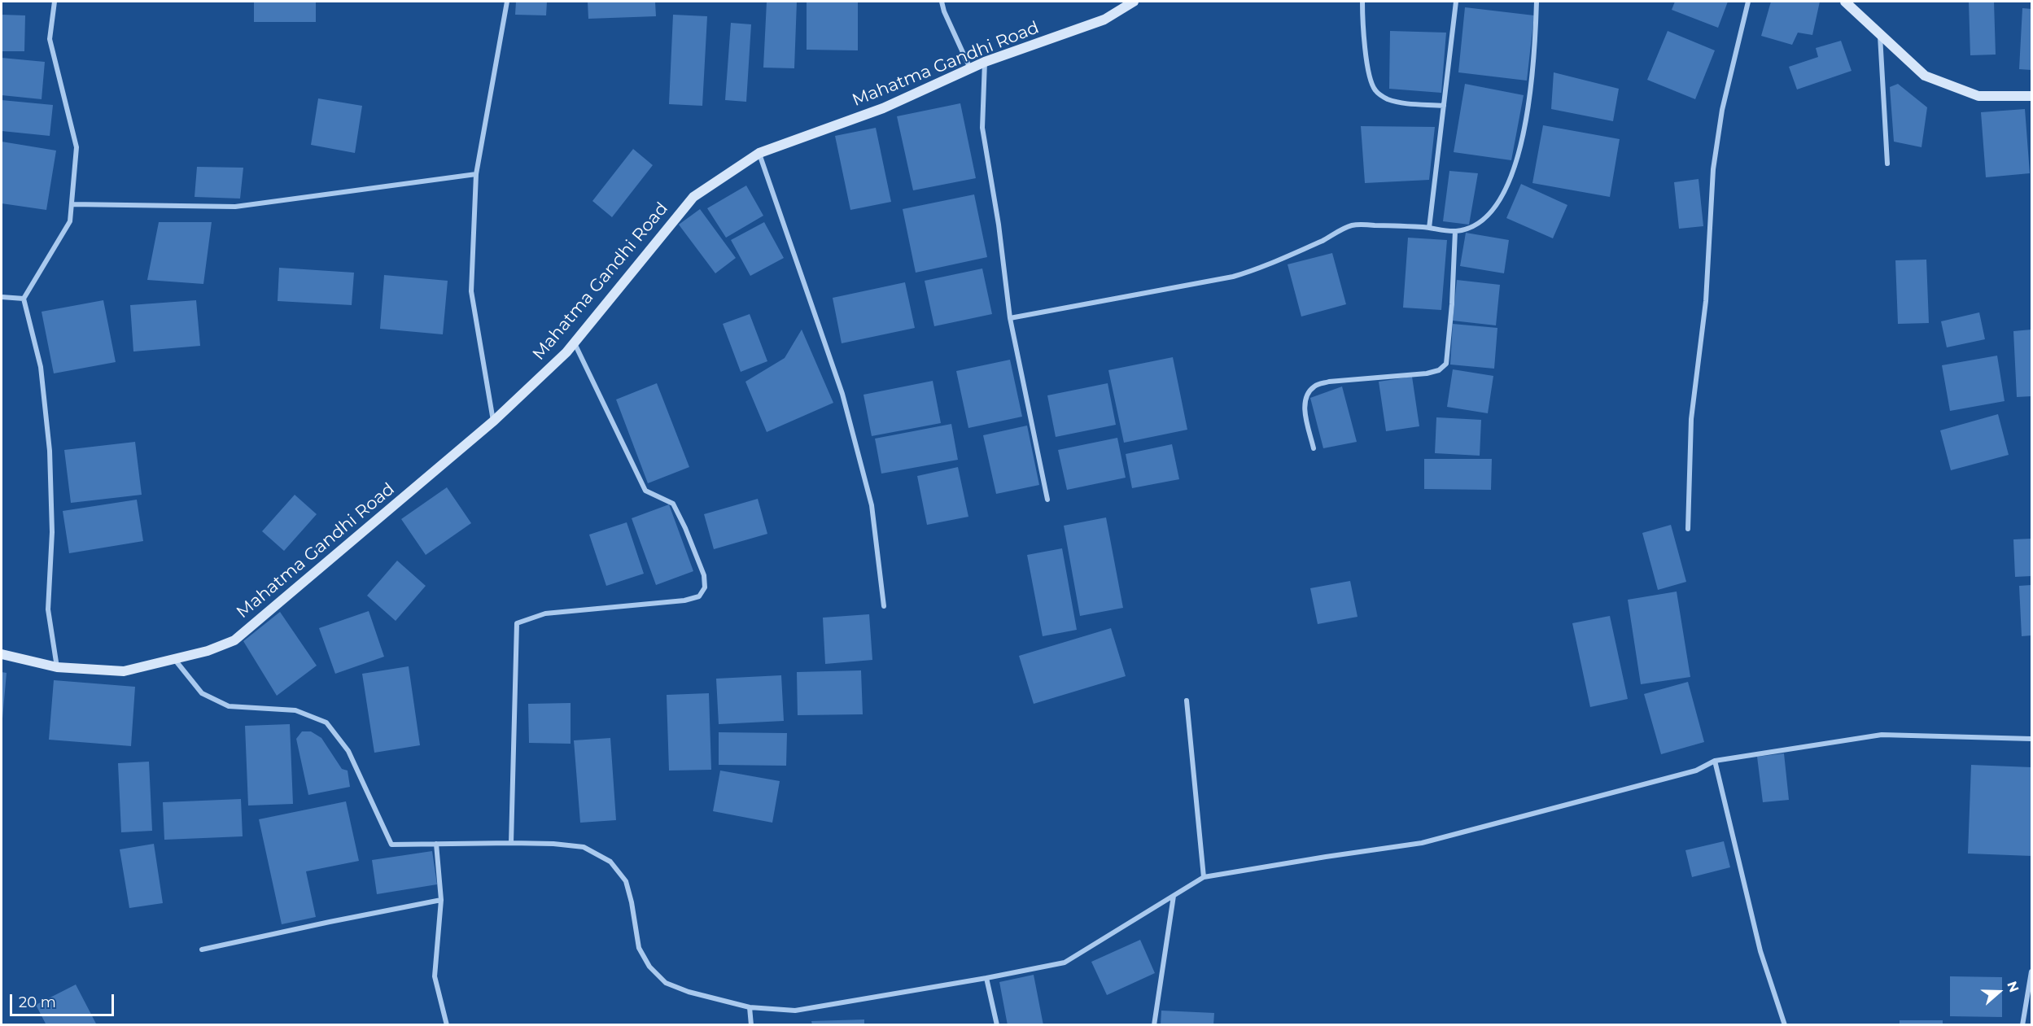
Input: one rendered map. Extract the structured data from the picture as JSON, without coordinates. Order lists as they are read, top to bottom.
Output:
{
  "streets": {
    "main road": ["Mahatma Gandhi Road"]
  },
  "scale_bar": "20 m",
  "north": "right"
}
